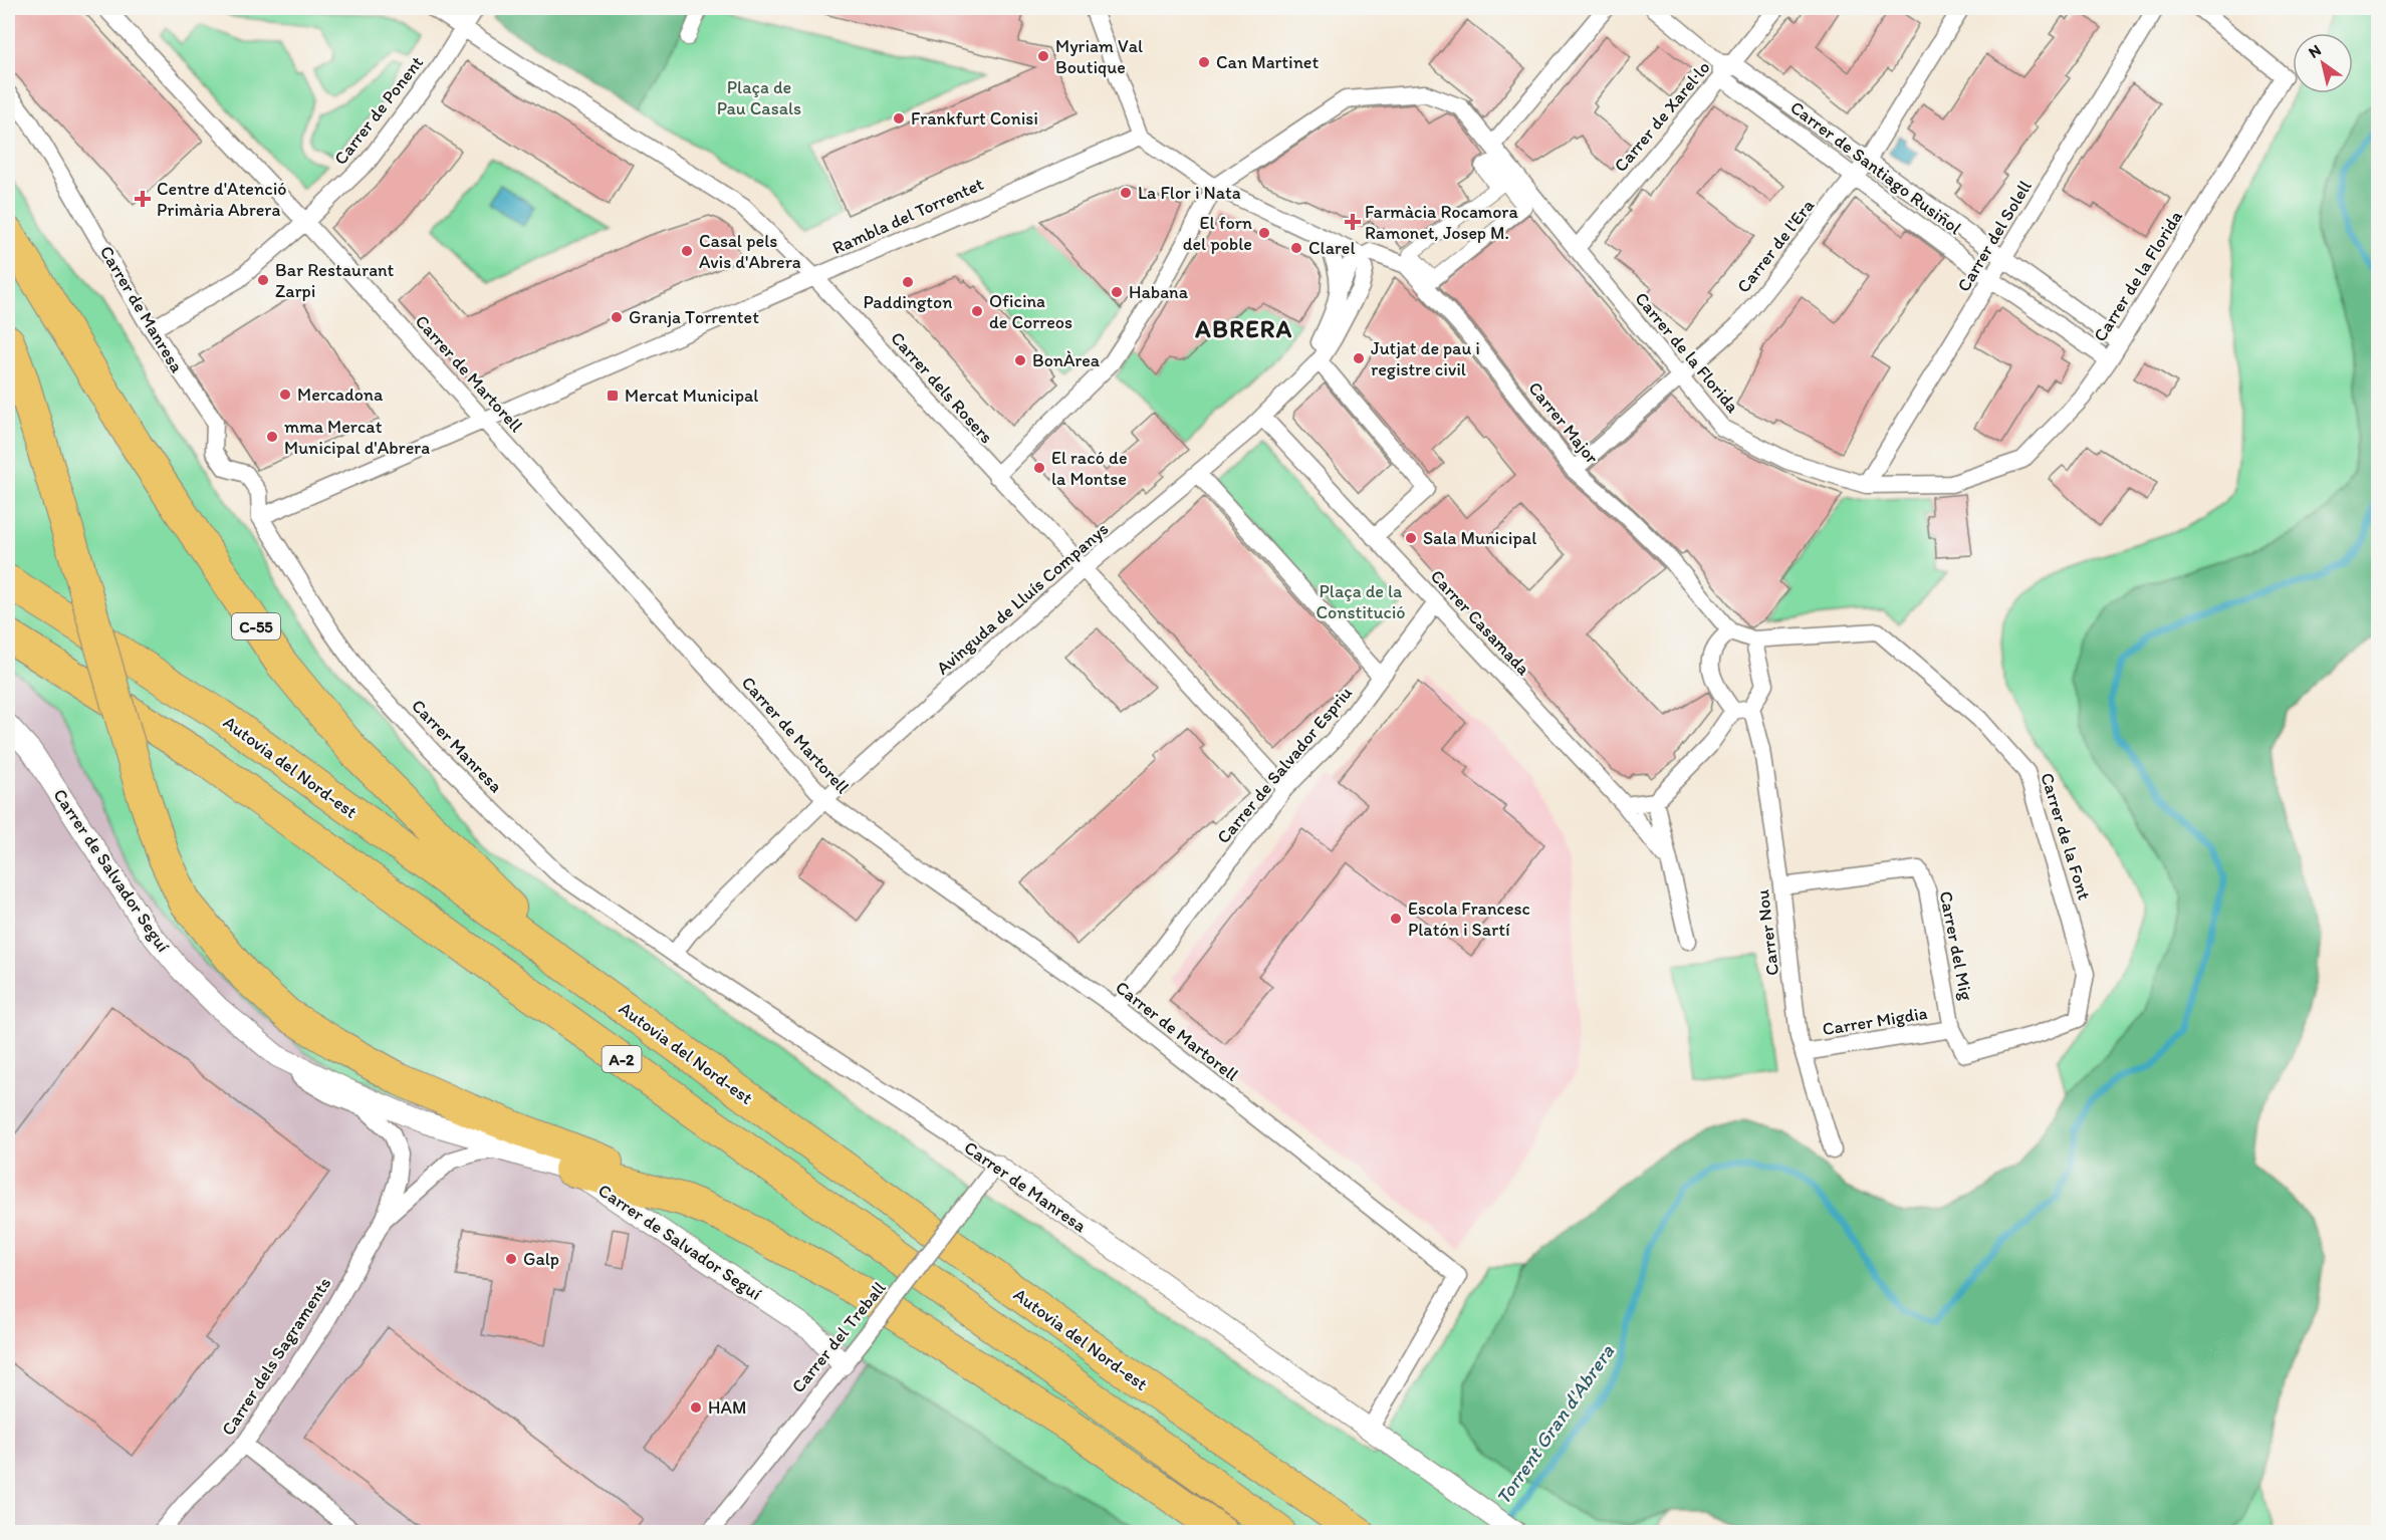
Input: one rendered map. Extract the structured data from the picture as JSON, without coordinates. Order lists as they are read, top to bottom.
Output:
{
  "streets": {
    "highway": ["C-55", "Autovia del Nord-est", "A-2"],
    "street": [
      "Carrer de Ponent",
      "Carrer de Xarel·lo",
      "Carrer de Santiago Rusiñol",
      "Rambla del Torrentet",
      "Carrer del Solell",
      "Carrer de l'Era",
      "Carrer de la Florida",
      "Carrer de Manresa",
      "Carrer de Martorell",
      "Carrer dels Rosers",
      "Carrer Major",
      "Avinguda de Lluís Companys",
      "Carrer Casamada",
      "Carrer Manresa",
      "Carrer de Salvador Espriu",
      "Carrer de la Font",
      "Carrer de Salvador Seguí",
      "Carrer Nou",
      "Carrer del Mig",
      "Carrer Migdia",
      "Carrer del Treball",
      "Carrer dels Sagraments"
    ]
  },
  "crossings": [
    ["Carrer de Ponent", "Carrer de Manresa"],
    ["Carrer de Ponent", "Carrer de Martorell"],
    ["Carrer de Ponent", "Carrer dels Rosers"],
    ["Carrer de Xarel·lo", "Carrer de Santiago Rusiñol"],
    ["Carrer de Xarel·lo", "Carrer de la Florida"],
    ["Carrer de Santiago Rusiñol", "Carrer del Solell"],
    ["Carrer de Santiago Rusiñol", "Carrer de l'Era"],
    ["Carrer de Santiago Rusiñol", "Carrer de la Florida"],
    ["Rambla del Torrentet", "Carrer de Manresa"],
    ["Rambla del Torrentet", "Carrer de Martorell"],
    ["Rambla del Torrentet", "Carrer dels Rosers"],
    ["Rambla del Torrentet", "Carrer Major"],
    ["Rambla del Torrentet", "Carrer Manresa"],
    ["Carrer del Solell", "Carrer de la Florida"],
    ["Carrer de l'Era", "Carrer de la Florida"],
    ["Carrer de l'Era", "Carrer Major"],
    ["Carrer de la Florida", "Carrer Major"],
    ["Carrer de Manresa", "Carrer de Martorell"],
    ["Carrer de Manresa", "Avinguda de Lluís Companys"],
    ["Carrer de Manresa", "Carrer Manresa"],
    ["Carrer de Manresa", "Carrer del Treball"],
    ["Carrer de Martorell", "Avinguda de Lluís Companys"],
    ["Carrer de Martorell", "Carrer de Salvador Espriu"],
    ["Carrer dels Rosers", "Avinguda de Lluís Companys"],
    ["Carrer dels Rosers", "Carrer de Salvador Espriu"],
    ["Carrer Major", "Avinguda de Lluís Companys"],
    ["Carrer Major", "Carrer de la Font"],
    ["Carrer Major", "Carrer Nou"],
    ["Avinguda de Lluís Companys", "Carrer Casamada"],
    ["Avinguda de Lluís Companys", "Carrer Manresa"],
    ["Carrer Casamada", "Carrer de Salvador Espriu"],
    ["C-55", "Autovia del Nord-est"],
    ["Carrer de la Font", "Carrer Nou"],
    ["Carrer de la Font", "Carrer del Mig"],
    ["Carrer de la Font", "Carrer Migdia"],
    ["Carrer de Salvador Seguí", "Carrer del Treball"],
    ["Carrer de Salvador Seguí", "Carrer dels Sagraments"],
    ["Carrer Nou", "Carrer del Mig"],
    ["Carrer Nou", "Carrer Migdia"],
    ["Carrer del Mig", "Carrer Migdia"]
  ],
  "districts": ["ABRERA"],
  "water": ["Torrent Gran d'Abrera"],
  "parks": ["Plaça de Pau Casals", "Plaça de la Constitució"],
  "places": {
    "other": [
      "Myriam Val Boutique",
      "Can Martinet",
      "Frankfurt Conisi",
      "La Flor i Nata",
      "El forn del poble",
      "Clarel",
      "Casal pels Avis d'Abrera",
      "Bar Restaurant Zarpi",
      "Paddington",
      "Habana",
      "Oficina de Correos",
      "Granja Torrentet",
      "Jutjat de pau i registre civil",
      "BonÀrea",
      "Mercadona",
      "mma Mercat Municipal d'Abrera",
      "El racó de la Montse",
      "Sala Municipal",
      "Escola Francesc Platón i Sartí",
      "Galp",
      "HAM"
    ],
    "health": ["Centre d'Atenció Primària Abrera", "Farmàcia Rocamora Ramonet, Josep M."],
    "transit": ["Mercat Municipal"]
  },
  "north": "top left"
}
